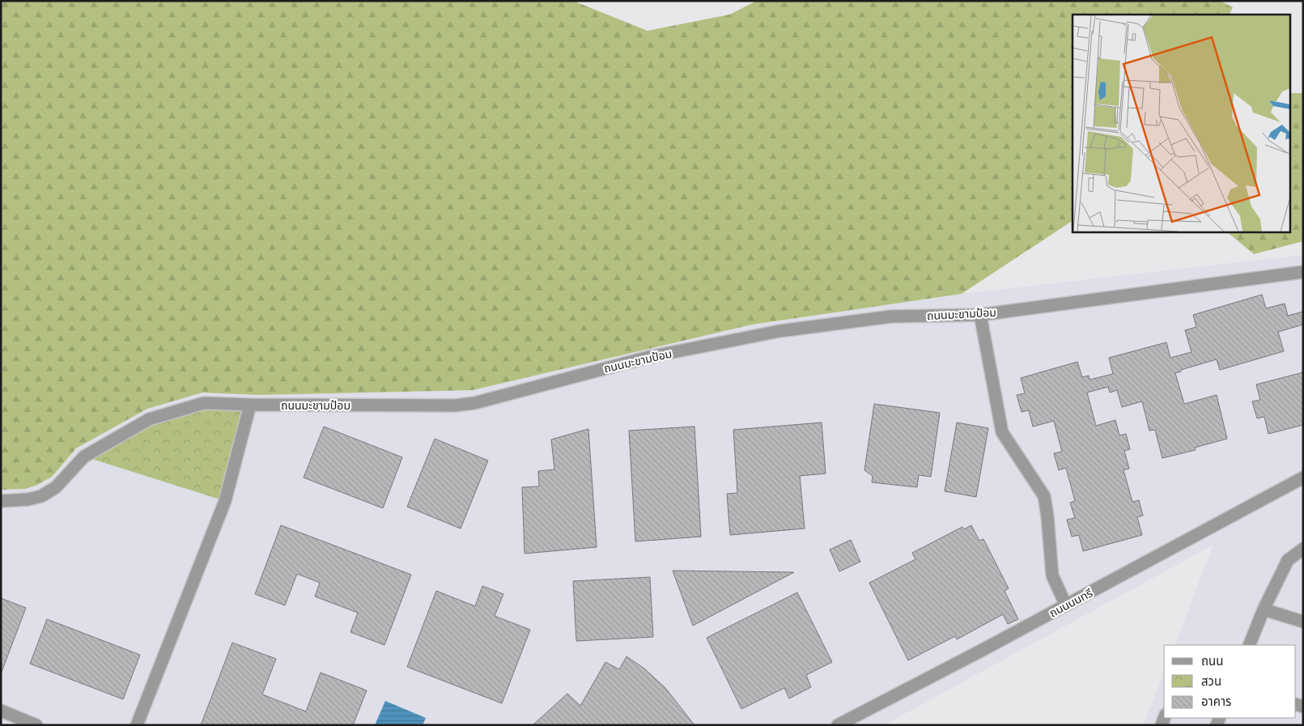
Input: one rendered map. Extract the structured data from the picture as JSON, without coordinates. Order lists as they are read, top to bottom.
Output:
{
  "streets": {
    "street": ["ถนนมะขามป้อม", "ถนนนนทรี"]
  },
  "legend": ["ถนน", "สวน", "อาคาร"]
}
